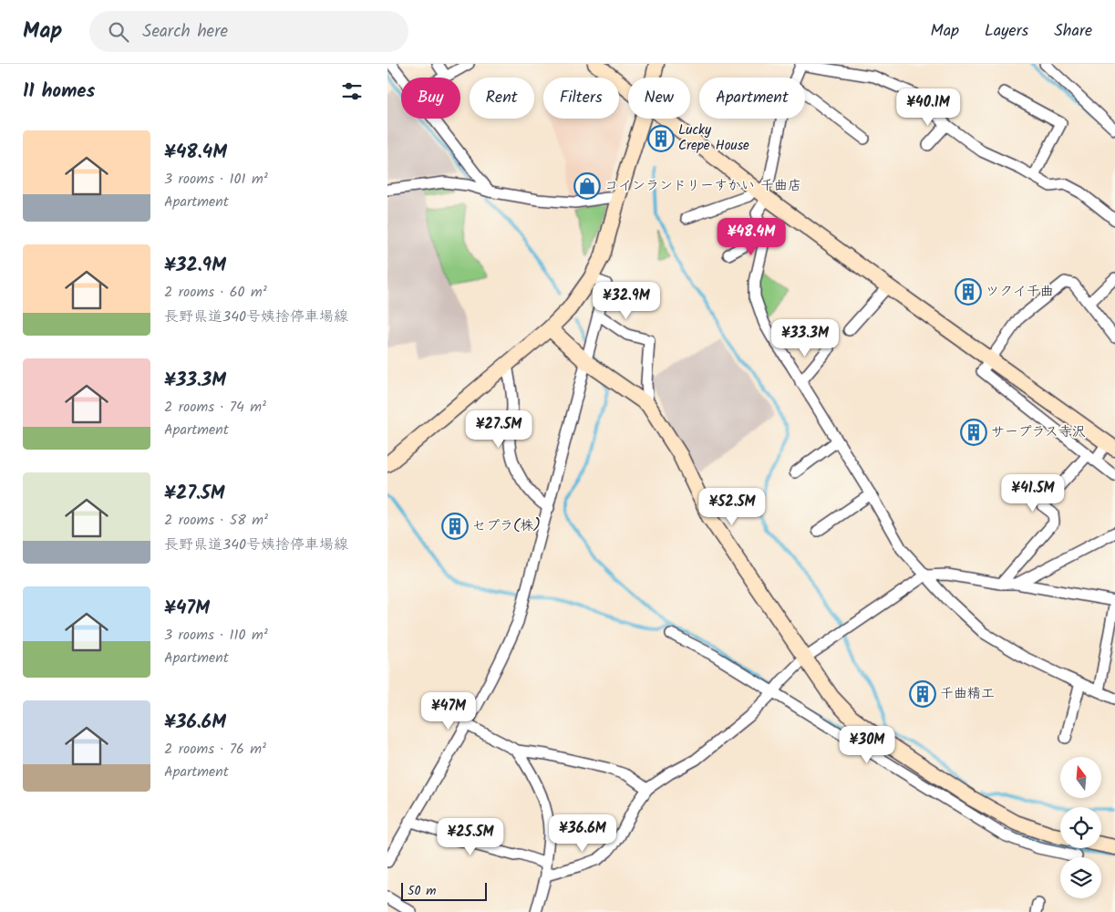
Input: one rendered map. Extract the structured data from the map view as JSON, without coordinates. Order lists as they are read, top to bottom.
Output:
{
  "places": {
    "building": [
      "Lucky Crepe House",
      "ツクイ千曲",
      "サープラス寺沢",
      "セプラ(株)",
      "千曲精工"
    ],
    "shop": ["コインランドリーすかい 千曲店"]
  },
  "scale_bar": "50 m",
  "north": "top",
  "page": {
    "header": "Map",
    "search": "Search here",
    "nav": ["Map", "Layers", "Share"],
    "heading": "11 homes",
    "chip": [
      "Buy",
      "Rent",
      "Filters",
      "New",
      "Apartment"
    ],
    "price": [
      "¥40.1M",
      "¥48.4M",
      "¥32.9M",
      "¥33.3M",
      "¥27.5M",
      "¥41.5M",
      "¥52.5M",
      "¥47M",
      "¥30M",
      "¥36.6M",
      "¥25.5M"
    ],
    "list": [
      {
        "name": "¥48.4M",
        "note": "3 rooms · 101 m² · Apartment"
      },
      {
        "name": "¥32.9M",
        "note": "2 rooms · 60 m² · 長野県道340号姨捨停車場線"
      },
      {
        "name": "¥33.3M",
        "note": "2 rooms · 74 m² · Apartment"
      },
      {
        "name": "¥27.5M",
        "note": "2 rooms · 58 m² · 長野県道340号姨捨停車場線"
      },
      {
        "name": "¥47M",
        "note": "3 rooms · 110 m² · Apartment"
      },
      {
        "name": "¥36.6M",
        "note": "2 rooms · 76 m² · Apartment"
      }
    ],
    "scale": "50 m"
  }
}
